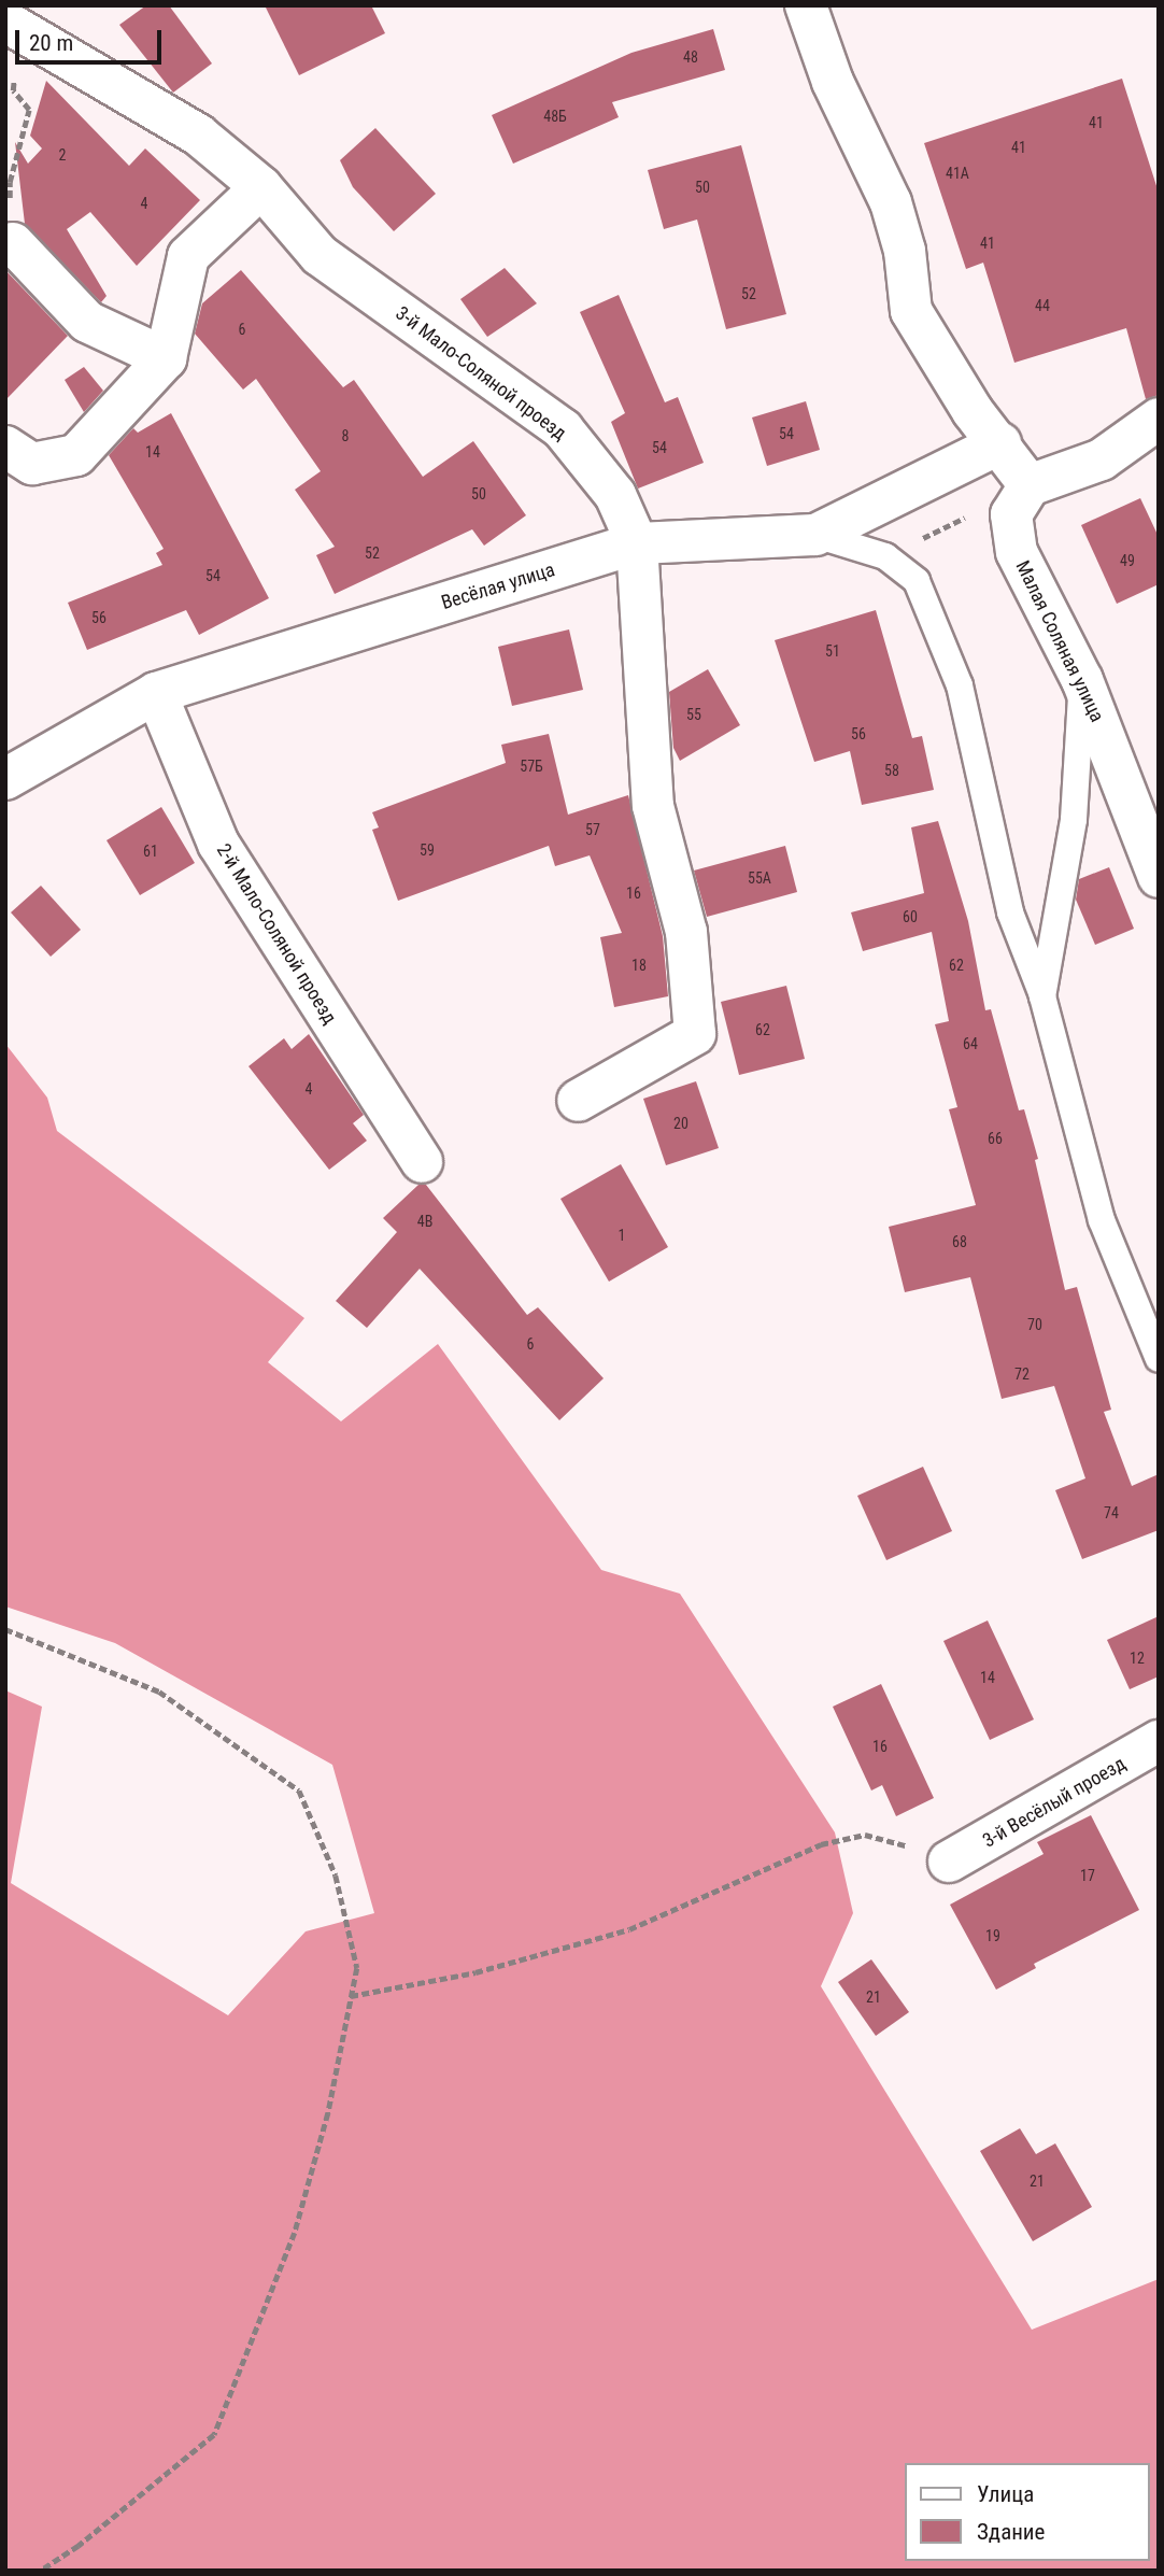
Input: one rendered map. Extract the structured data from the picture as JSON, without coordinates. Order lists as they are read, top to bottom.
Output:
{
  "streets": {
    "street": [
      "3-й Мало-Соляной проезд",
      "Весёлая улица",
      "Малая Соляная улица",
      "2-й Мало-Соляной проезд",
      "3-й Весёлый проезд"
    ]
  },
  "crossings": [
    ["3-й Мало-Соляной проезд", "Весёлая улица"],
    ["Весёлая улица", "2-й Мало-Соляной проезд"]
  ],
  "house_numbers": [
    "48",
    "48Б",
    "41",
    "41",
    "2",
    "41А",
    "50",
    "4",
    "41",
    "52",
    "44",
    "6",
    "54",
    "8",
    "54",
    "14",
    "50",
    "52",
    "49",
    "54",
    "56",
    "51",
    "55",
    "56",
    "57Б",
    "58",
    "57",
    "59",
    "61",
    "55А",
    "16",
    "60",
    "18",
    "62",
    "62",
    "64",
    "4",
    "20",
    "66",
    "4В",
    "1",
    "68",
    "70",
    "6",
    "72",
    "74",
    "12",
    "14",
    "16",
    "17",
    "19",
    "21",
    "21"
  ],
  "legend": ["Улица", "Здание"],
  "scale_bar": "20 m"
}
